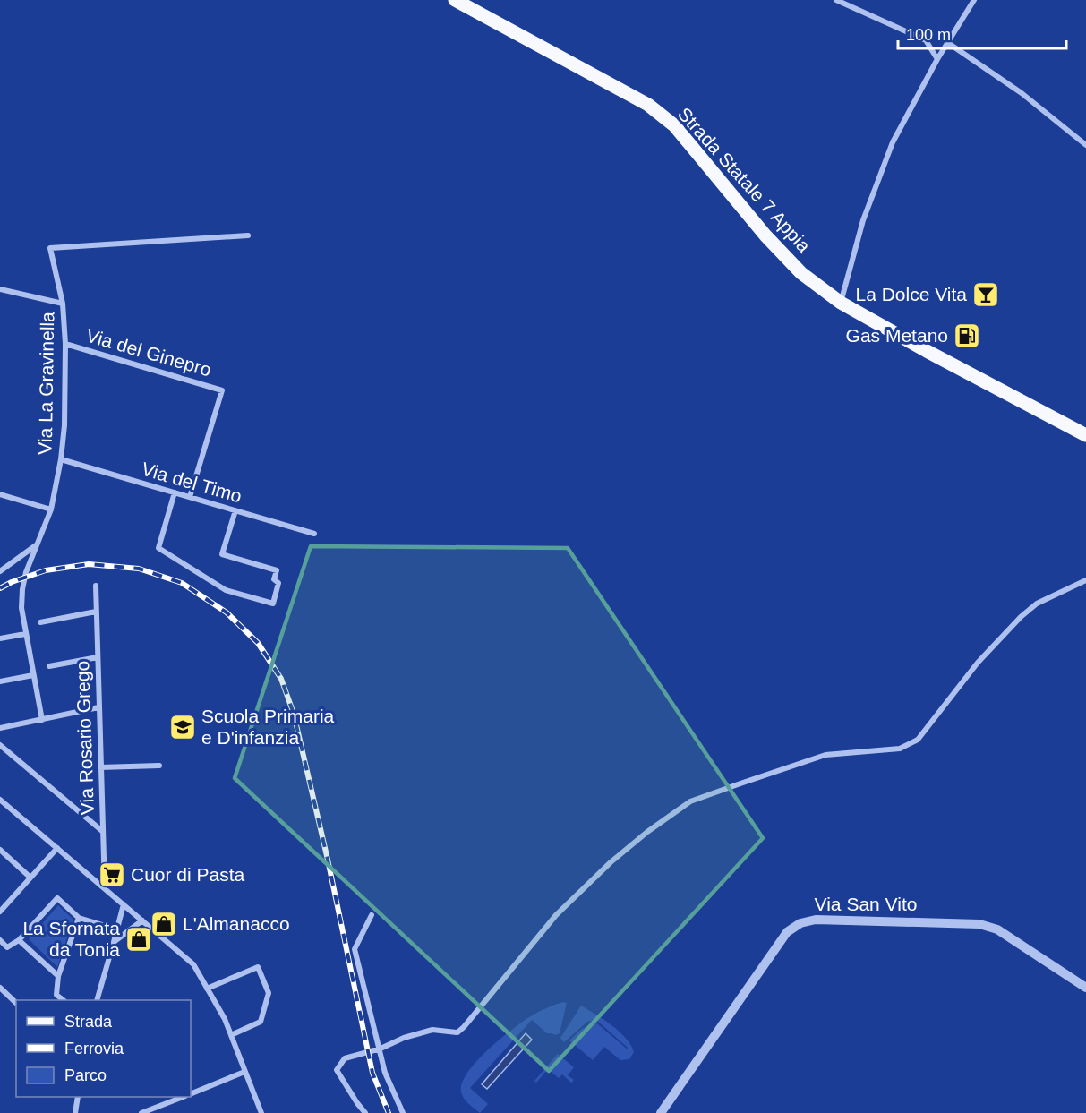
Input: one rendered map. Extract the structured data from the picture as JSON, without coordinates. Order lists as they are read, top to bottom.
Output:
{
  "streets": {
    "main road": ["Strada Statale 7 Appia"],
    "street": [
      "Via del Ginepro",
      "Via La Gravinella",
      "Via del Timo",
      "Via Rosario Grego",
      "Via San Vito"
    ]
  },
  "crossings": [
    ["Via del Ginepro", "Via La Gravinella"],
    ["Via del Ginepro", "Via del Timo"],
    ["Via La Gravinella", "Via del Timo"]
  ],
  "places": {
    "bar": ["La Dolce Vita"],
    "fuel station": ["Gas Metano"],
    "school or university": ["Scuola Primaria e D'infanzia"],
    "supermarket": ["Cuor di Pasta"],
    "shop": ["L'Almanacco", "La Sfornata da Tonia"]
  },
  "legend": ["Strada", "Ferrovia", "Parco"],
  "scale_bar": "100 m"
}
